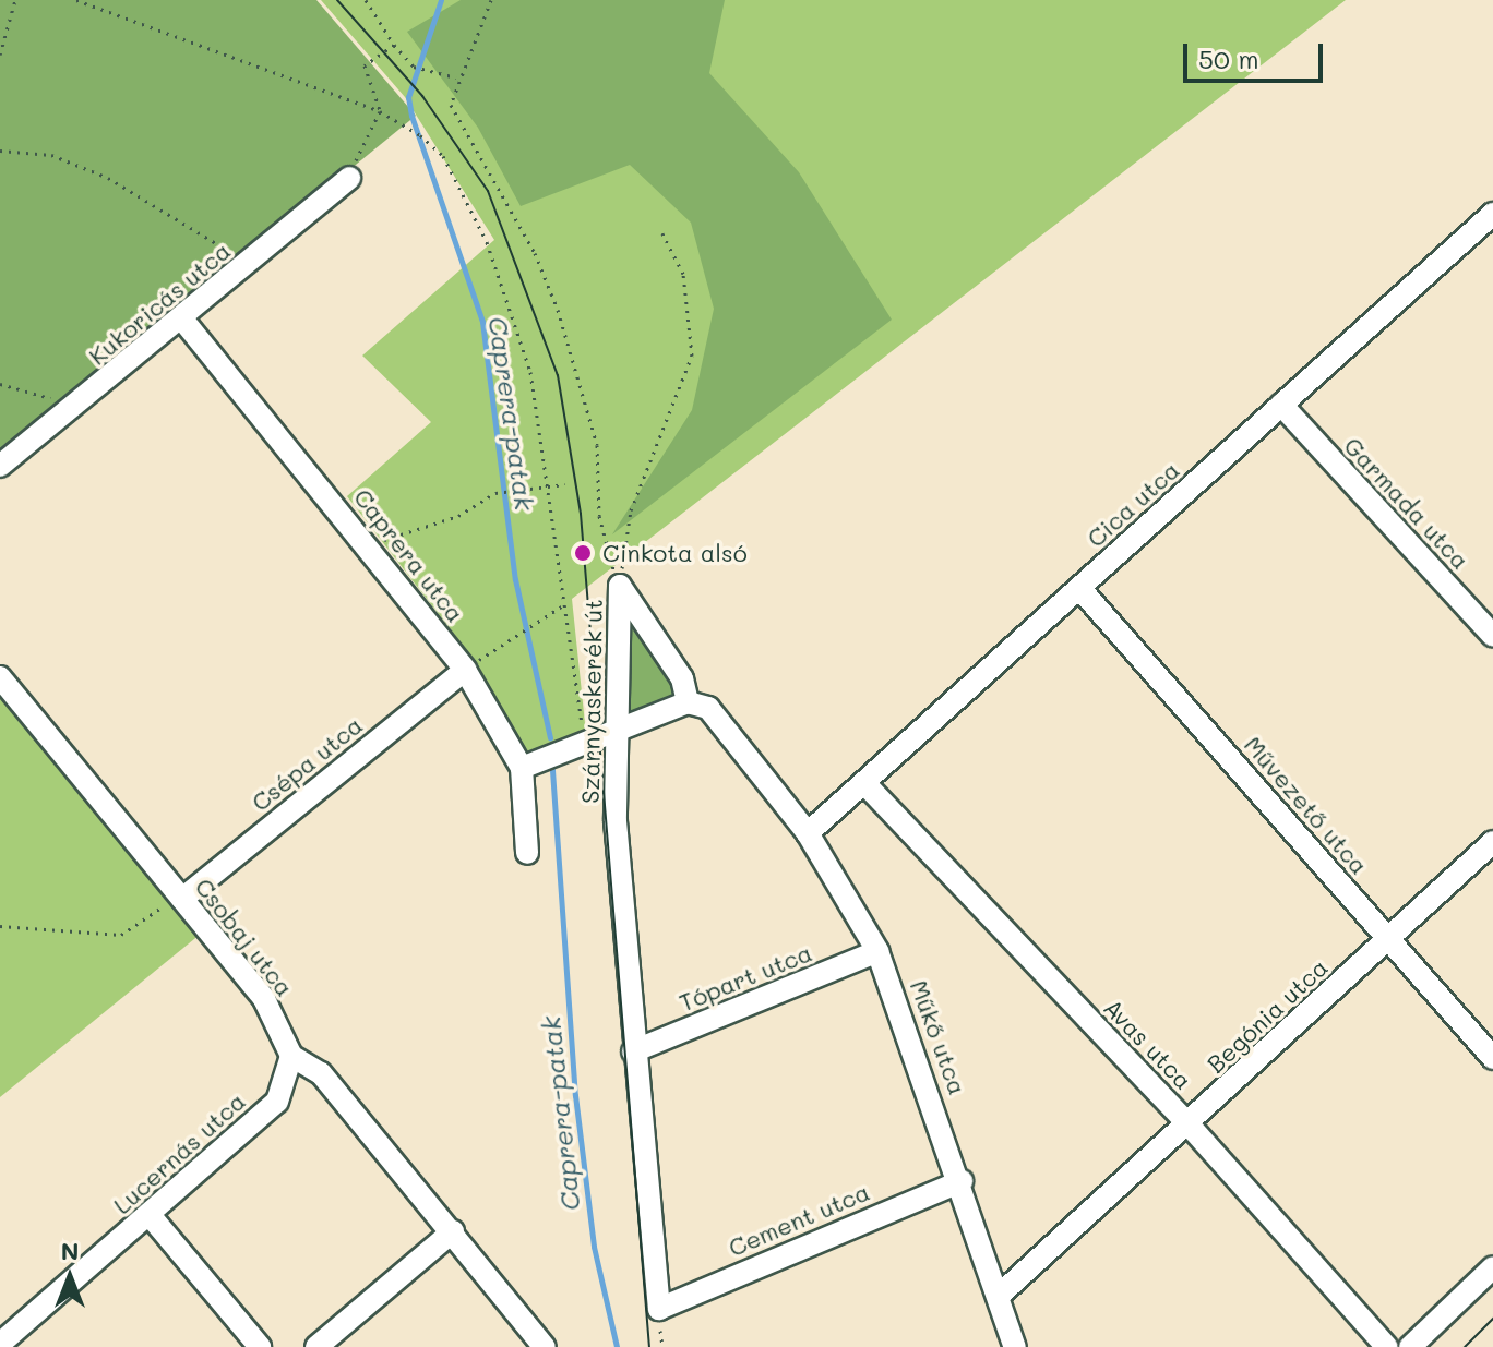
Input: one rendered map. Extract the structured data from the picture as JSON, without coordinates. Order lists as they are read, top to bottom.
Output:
{
  "streets": {
    "street": [
      "Kukoricás utca",
      "Garmada utca",
      "Cica utca",
      "Caprera utca",
      "Szárnyaskerék út",
      "Csépa utca",
      "Művezető utca",
      "Csobaj utca",
      "Tópart utca",
      "Begónia utca",
      "Műkő utca",
      "Avas utca",
      "Lucernás utca",
      "Cement utca"
    ]
  },
  "crossings": [
    ["Kukoricás utca", "Caprera utca"],
    ["Garmada utca", "Cica utca"],
    ["Cica utca", "Művezető utca"],
    ["Cica utca", "Műkő utca"],
    ["Cica utca", "Avas utca"],
    ["Caprera utca", "Csépa utca"],
    ["Szárnyaskerék út", "Tópart utca"],
    ["Szárnyaskerék út", "Cement utca"],
    ["Csépa utca", "Csobaj utca"],
    ["Művezető utca", "Begónia utca"],
    ["Csobaj utca", "Lucernás utca"],
    ["Tópart utca", "Műkő utca"],
    ["Begónia utca", "Műkő utca"],
    ["Begónia utca", "Avas utca"],
    ["Műkő utca", "Cement utca"]
  ],
  "water": ["Caprera-patak"],
  "places": ["Cinkota alsó"],
  "scale_bar": "50 m",
  "north": "top"
}
